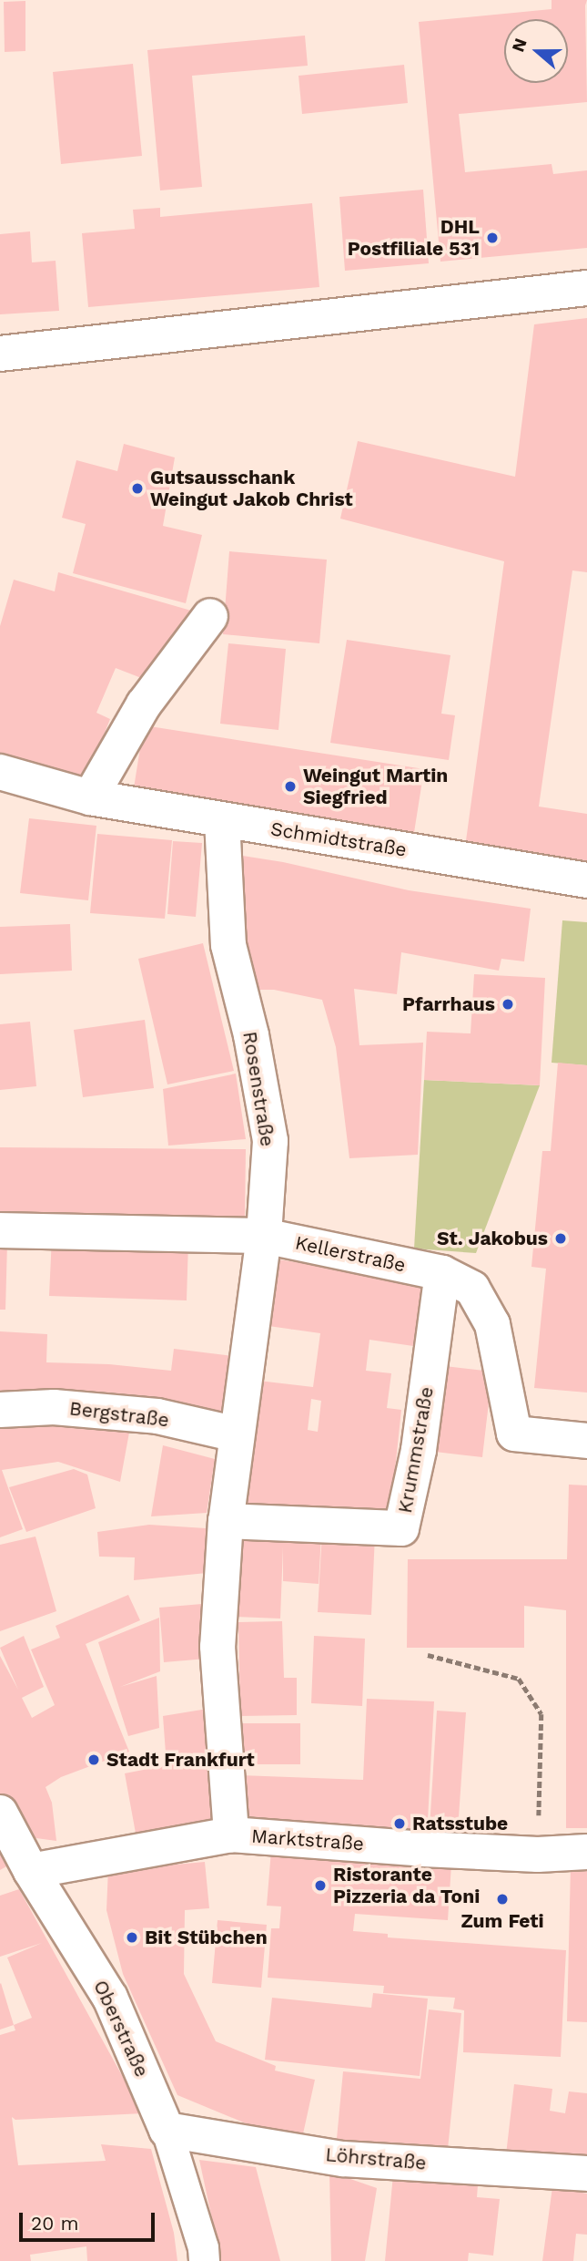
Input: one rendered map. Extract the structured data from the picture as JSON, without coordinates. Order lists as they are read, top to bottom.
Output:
{
  "streets": {
    "street": [
      "Schmidtstraße",
      "Rosenstraße",
      "Kellerstraße",
      "Bergstraße",
      "Krummstraße",
      "Marktstraße",
      "Oberstraße",
      "Löhrstraße"
    ]
  },
  "crossings": [
    ["Schmidtstraße", "Rosenstraße"],
    ["Rosenstraße", "Kellerstraße"],
    ["Rosenstraße", "Bergstraße"],
    ["Kellerstraße", "Krummstraße"],
    ["Marktstraße", "Oberstraße"],
    ["Oberstraße", "Löhrstraße"]
  ],
  "places": [
    "DHL Postfiliale 531",
    "Gutsausschank Weingut Jakob Christ",
    "Weingut Martin Siegfried",
    "Pfarrhaus",
    "St. Jakobus",
    "Stadt Frankfurt",
    "Ratsstube",
    "Ristorante Pizzeria da Toni",
    "Zum Feti",
    "Bit Stübchen"
  ],
  "scale_bar": "20 m",
  "north": "left"
}
